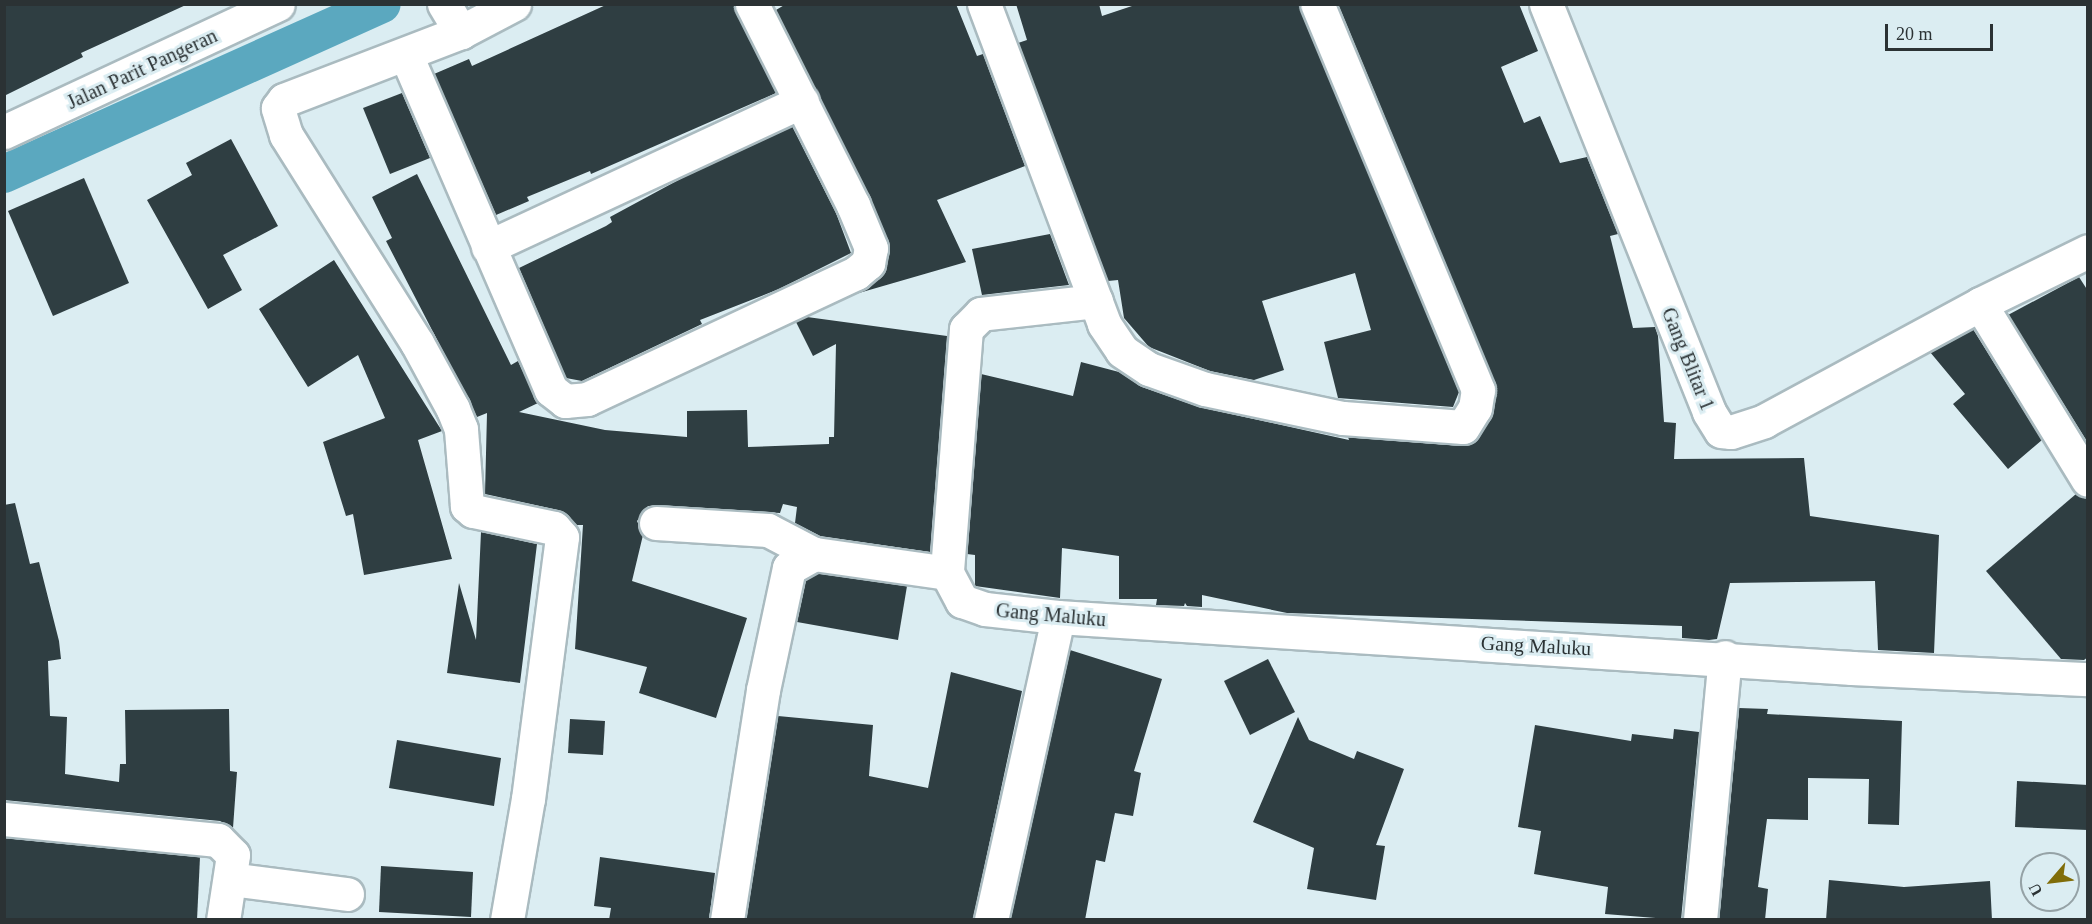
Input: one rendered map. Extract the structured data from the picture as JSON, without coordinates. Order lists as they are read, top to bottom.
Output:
{
  "streets": {
    "street": ["Jalan Parit Pangeran", "Gang Blitar 1", "Gang Maluku"]
  },
  "scale_bar": "20 m",
  "north": "bottom left"
}
